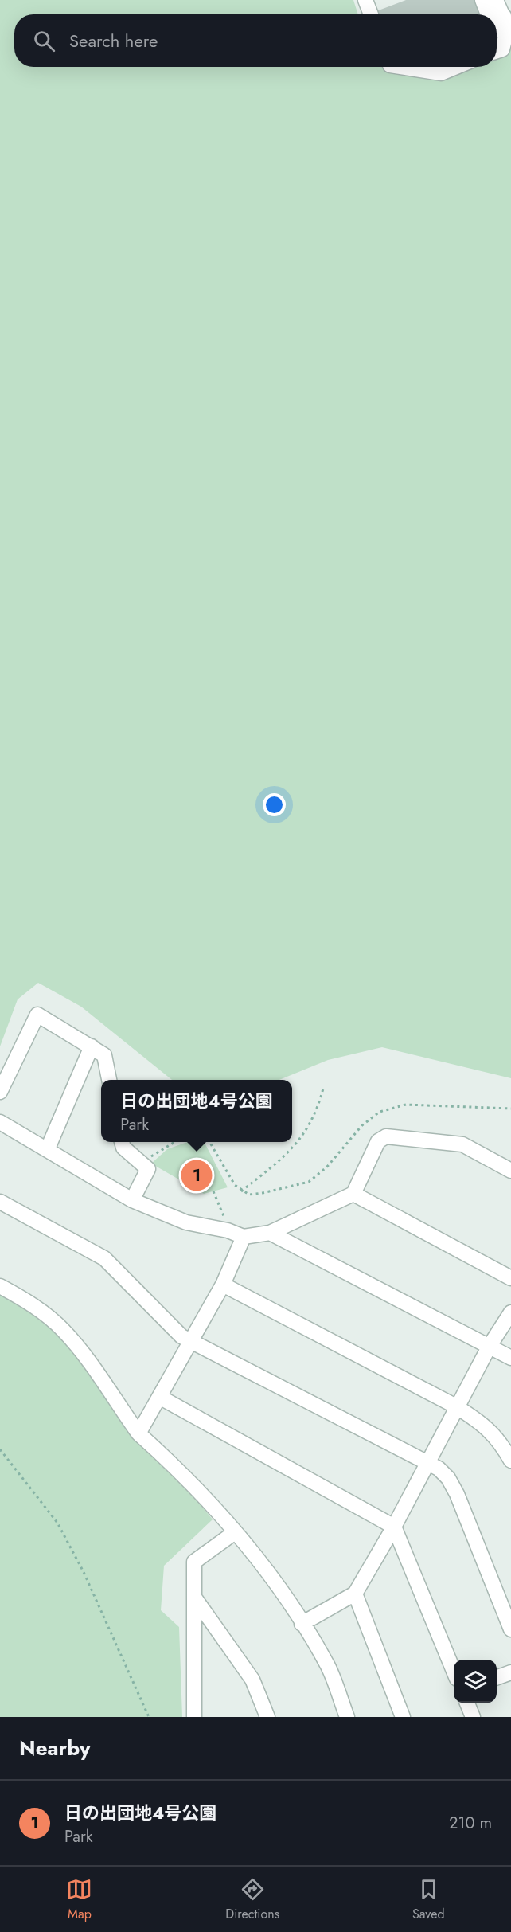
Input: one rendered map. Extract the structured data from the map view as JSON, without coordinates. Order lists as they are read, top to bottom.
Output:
{
  "page": {
    "search": "Search here",
    "popup": ["日の出団地4号公園", "Park"],
    "pins": "1",
    "heading": "Nearby",
    "list": [
      {
        "mark": "1",
        "name": "日の出団地4号公園",
        "note": "Park",
        "value": "210 m"
      }
    ],
    "nav": ["Map", "Directions", "Saved"]
  }
}
